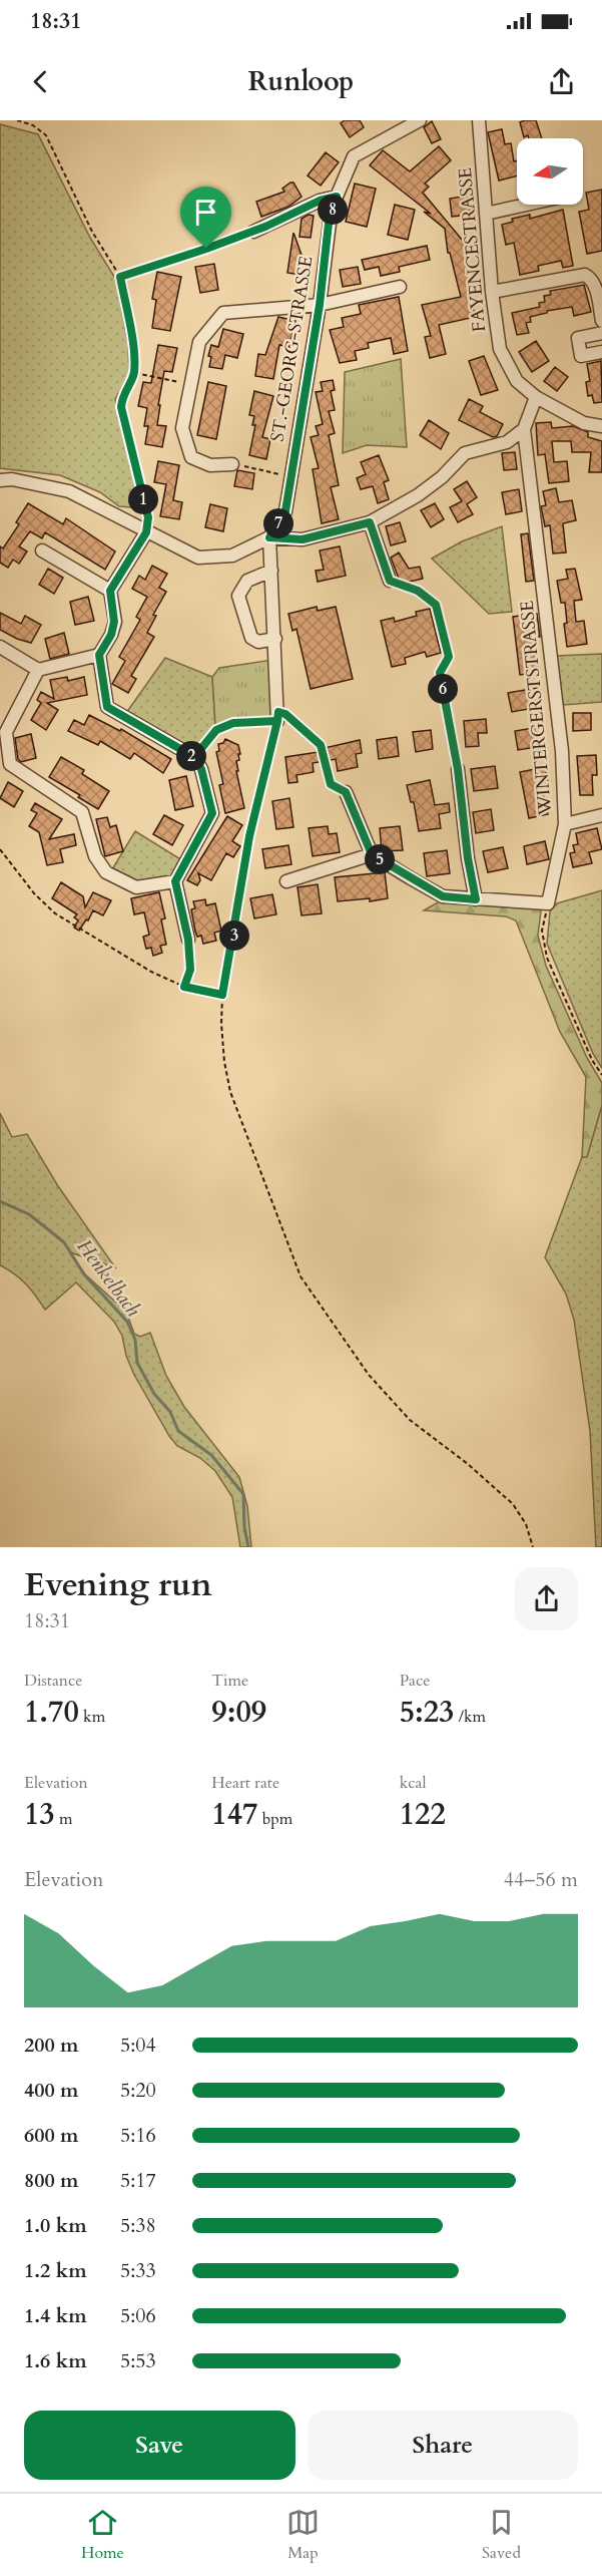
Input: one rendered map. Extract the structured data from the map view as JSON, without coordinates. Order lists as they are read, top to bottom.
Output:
{
  "streets": {
    "street": ["FAYENCESTRASSE", "ST.-GEORG-STRASSE", "WINTERGERSTSTRASSE"]
  },
  "crossings": [
    ["FAYENCESTRASSE", "WINTERGERSTSTRASSE"]
  ],
  "water": ["Henkelbach"],
  "north": "left",
  "page": {
    "status": "18:31",
    "header": "Runloop",
    "pins": [
      "8",
      "1",
      "7",
      "6",
      "2",
      "5",
      "3"
    ],
    "heading": ["Evening run", "18:31"],
    "stats": [
      ["Distance", "1.70 km"],
      ["Time", "9:09"],
      ["Pace", "5:23 /km"],
      ["Elevation", "13 m"],
      ["Heart rate", "147 bpm"],
      ["kcal", "122"]
    ],
    "chart": ["Elevation", "44–56 m"],
    "list": [
      {
        "name": "200 m",
        "note": "5:04"
      },
      {
        "name": "400 m",
        "note": "5:20"
      },
      {
        "name": "600 m",
        "note": "5:16"
      },
      {
        "name": "800 m",
        "note": "5:17"
      },
      {
        "name": "1.0 km",
        "note": "5:38"
      },
      {
        "name": "1.2 km",
        "note": "5:33"
      },
      {
        "name": "1.4 km",
        "note": "5:06"
      },
      {
        "name": "1.6 km",
        "note": "5:53"
      }
    ],
    "buttons": ["Save", "Share"],
    "tabs": ["Home", "Map", "Saved"]
  }
}
